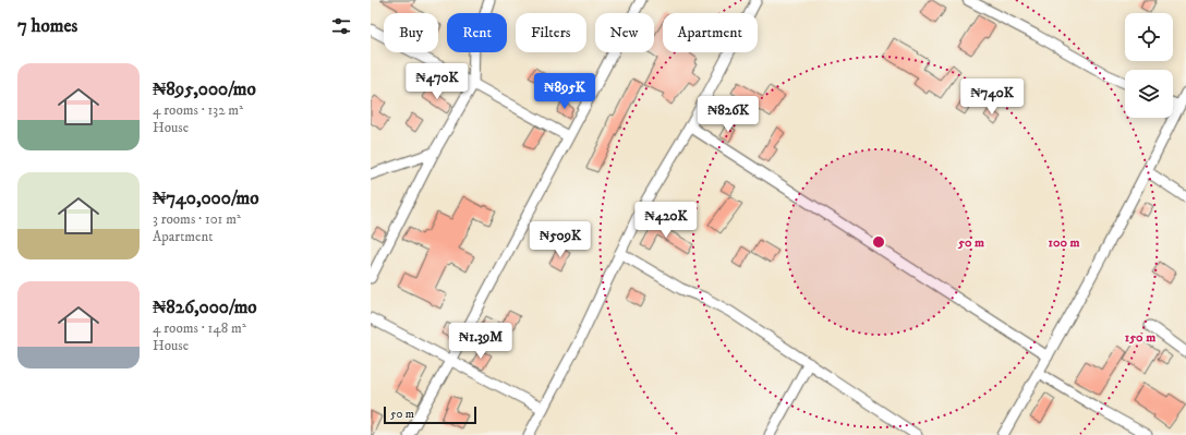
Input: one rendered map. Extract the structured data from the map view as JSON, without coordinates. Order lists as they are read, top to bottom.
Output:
{
  "scale_bar": "50 m",
  "page": {
    "heading": "7 homes",
    "chip": [
      "Buy",
      "Rent",
      "Filters",
      "New",
      "Apartment"
    ],
    "list": [
      {
        "name": "₦895,000/mo",
        "note": "4 rooms · 132 m² · House"
      },
      {
        "name": "₦740,000/mo",
        "note": "3 rooms · 101 m² · Apartment"
      },
      {
        "name": "₦826,000/mo",
        "note": "4 rooms · 148 m² · House"
      }
    ],
    "price": [
      "₦470K",
      "₦895K",
      "₦740K",
      "₦826K",
      "₦420K",
      "₦509K",
      "₦1.39M"
    ],
    "scale": "50 m"
  },
  "rings": ["50 m", "100 m", "150 m"]
}
